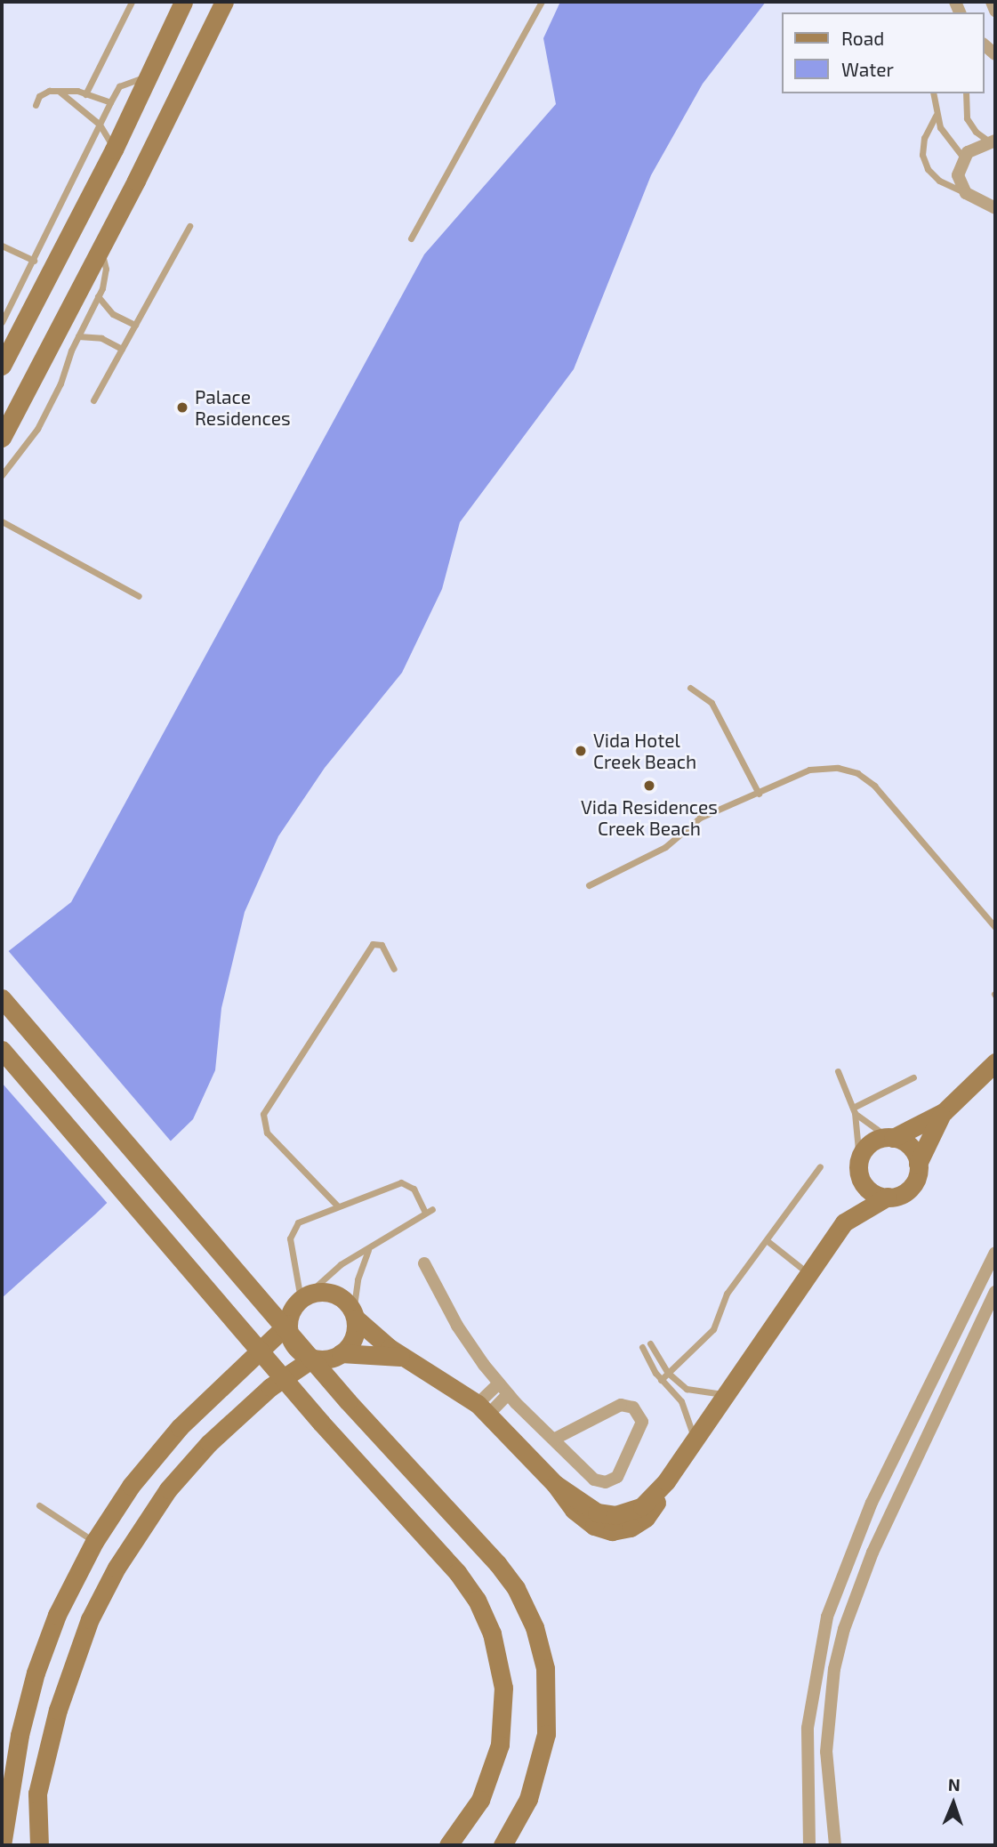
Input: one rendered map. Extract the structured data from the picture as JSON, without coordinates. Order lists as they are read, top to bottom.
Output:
{
  "places": ["Palace Residences", "Vida Hotel Creek Beach", "Vida Residences Creek Beach"],
  "legend": ["Road", "Water"],
  "north": "top"
}
